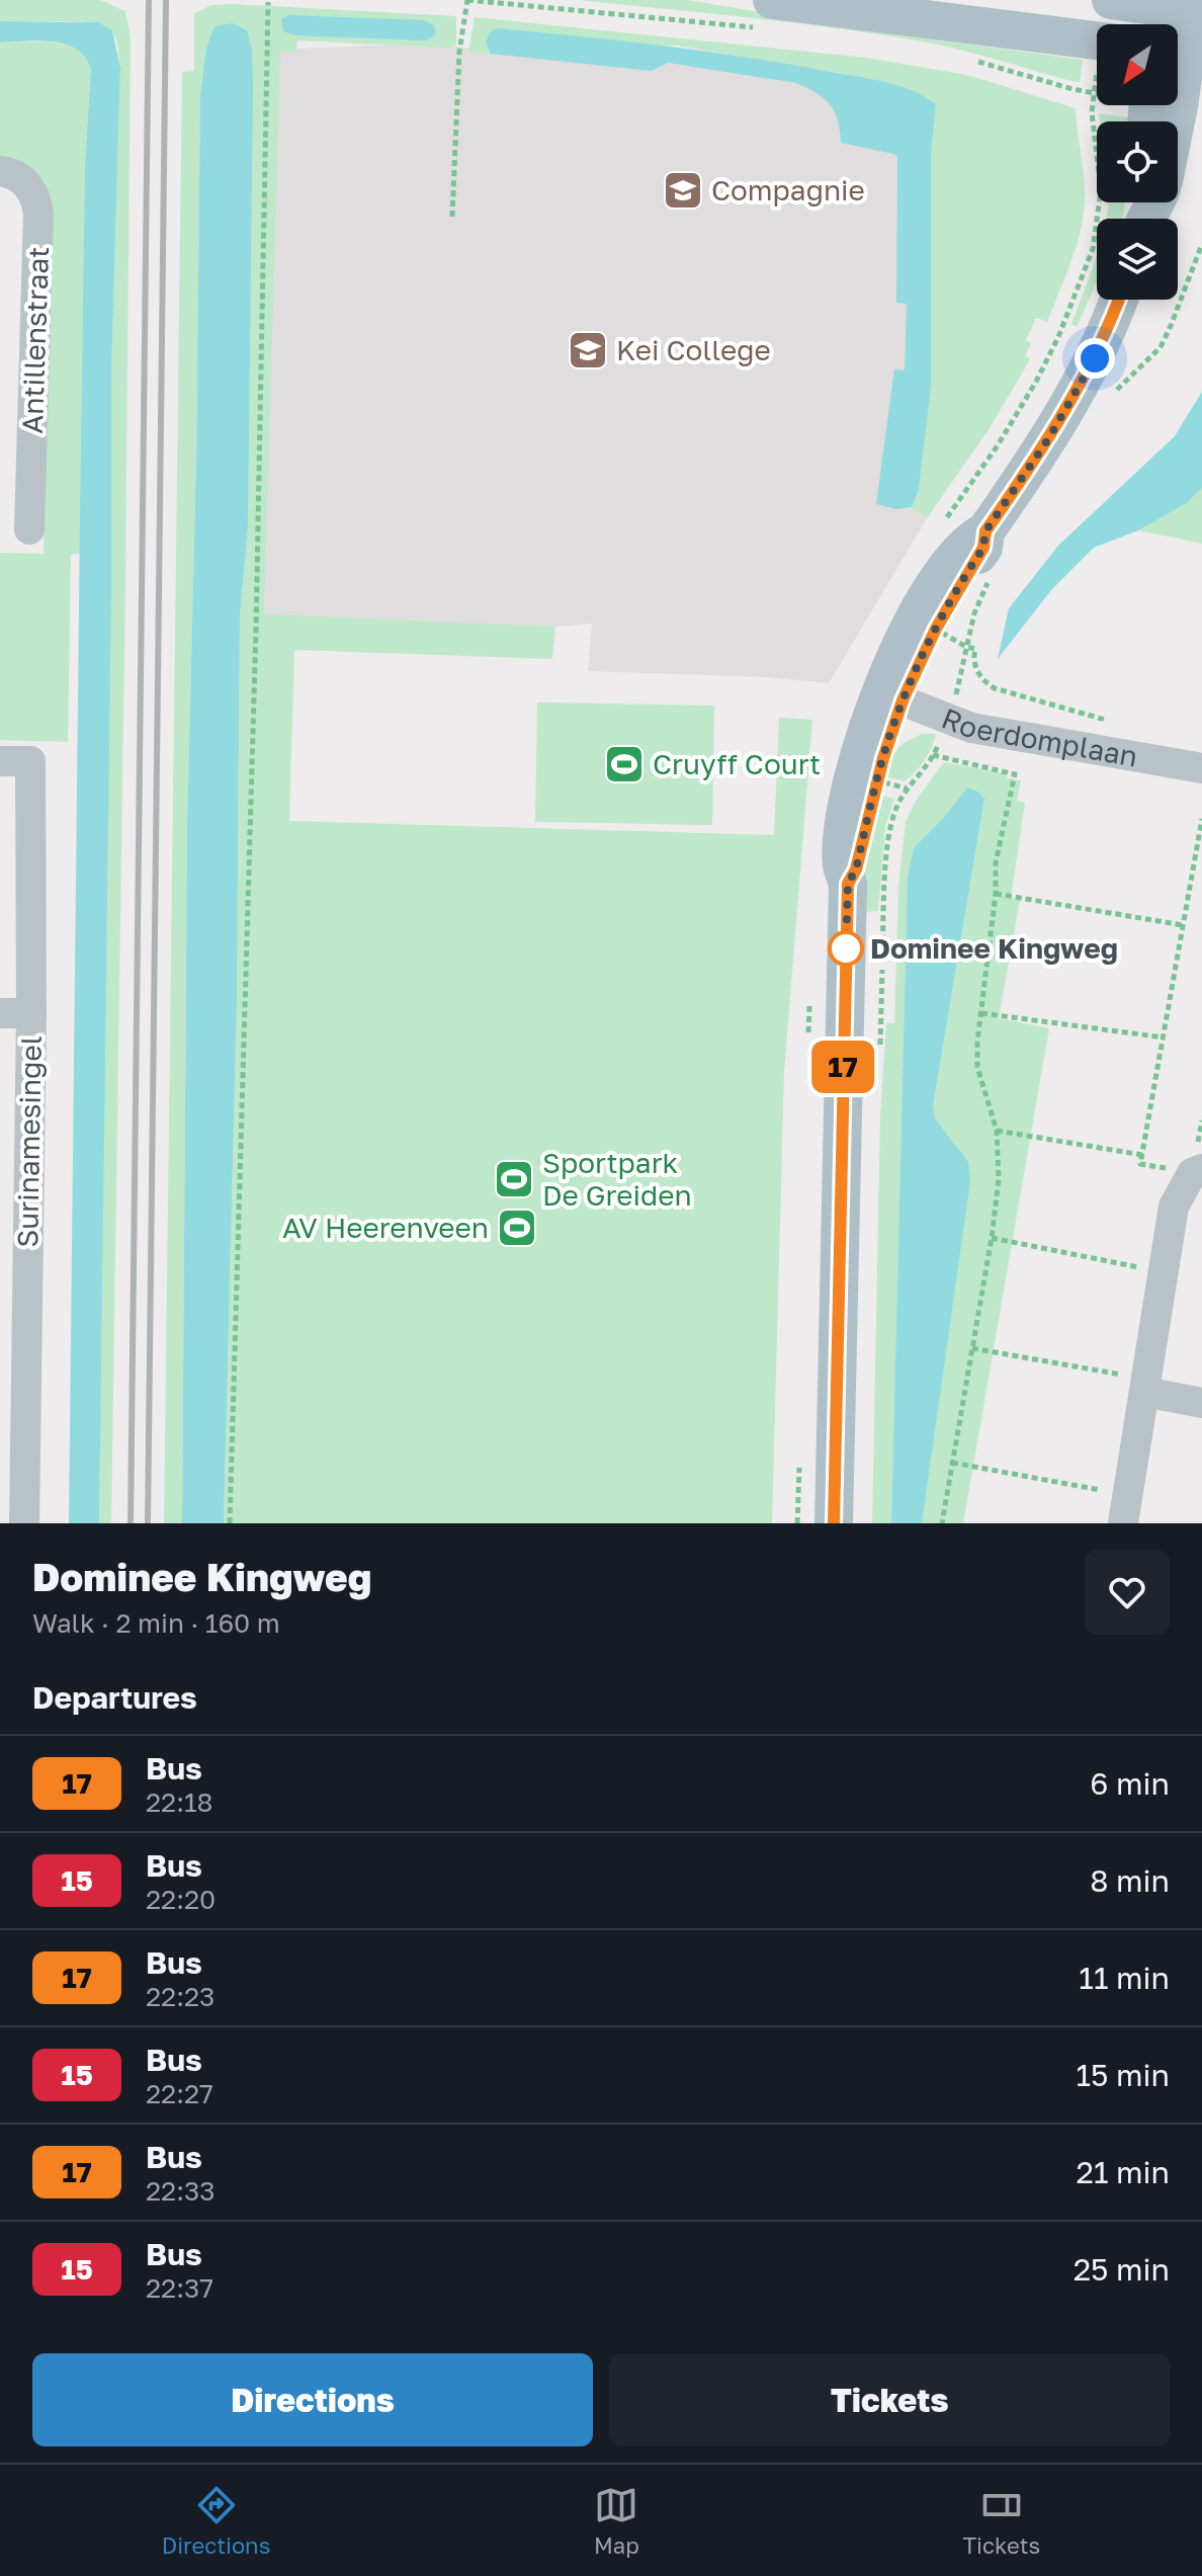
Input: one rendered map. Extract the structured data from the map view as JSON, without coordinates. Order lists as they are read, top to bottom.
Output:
{
  "streets": {
    "street": ["Antillenstraat", "Roerdomplaan", "Surinamesingel"]
  },
  "places": {
    "school or university": ["Compagnie", "Kei College"],
    "sports": ["Cruyff Court", "Sportpark De Greiden", "AV Heerenveen"],
    "other": ["Dominee Kingweg"]
  },
  "lines": ["bus line 17"],
  "north": "bottom left",
  "page": {
    "on_map": "17",
    "heading": [
      ["Dominee Kingweg", "Walk · 2 min · 160 m"],
      "Departures"
    ],
    "list": [
      {
        "mark": "17",
        "name": "Bus",
        "note": "22:18",
        "value": "6 min"
      },
      {
        "mark": "15",
        "name": "Bus",
        "note": "22:20",
        "value": "8 min"
      },
      {
        "mark": "17",
        "name": "Bus",
        "note": "22:23",
        "value": "11 min"
      },
      {
        "mark": "15",
        "name": "Bus",
        "note": "22:27",
        "value": "15 min"
      },
      {
        "mark": "17",
        "name": "Bus",
        "note": "22:33",
        "value": "21 min"
      },
      {
        "mark": "15",
        "name": "Bus",
        "note": "22:37",
        "value": "25 min"
      }
    ],
    "buttons": ["Directions", "Tickets"],
    "tabs": ["Directions", "Map", "Tickets"]
  }
}
